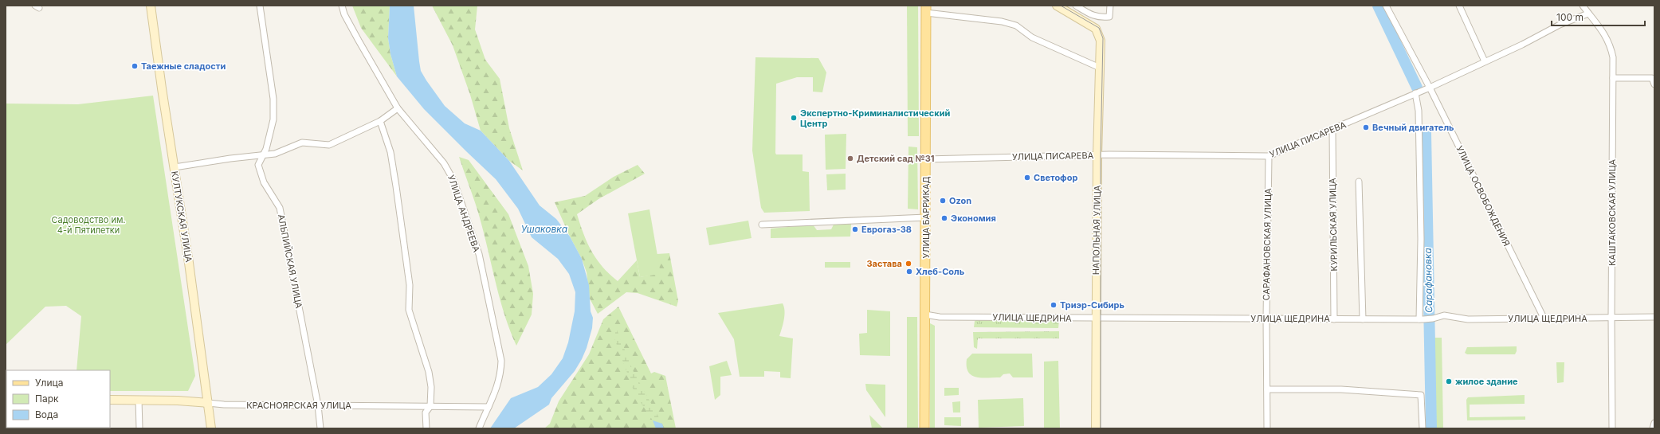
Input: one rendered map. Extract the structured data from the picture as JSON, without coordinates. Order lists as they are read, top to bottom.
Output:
{
  "streets": {
    "main road": ["УЛИЦА БАРРИКАД"],
    "street": [
      "УЛИЦА ПИСАРЕВА",
      "УЛИЦА ОСВОБОЖДЕНИЯ",
      "КАШТАКОВСКАЯ УЛИЦА",
      "УЛИЦА АНДРЕЕВА",
      "КУЛТУКСКАЯ УЛИЦА",
      "КУРИЛЬСКАЯ УЛИЦА",
      "НАПОЛЬНАЯ УЛИЦА",
      "САРАФАНОВСКАЯ УЛИЦА",
      "АЛЬПИЙСКАЯ УЛИЦА",
      "УЛИЦА ЩЕДРИНА",
      "КРАСНОЯРСКАЯ УЛИЦА"
    ]
  },
  "crossings": [
    ["УЛИЦА ПИСАРЕВА", "УЛИЦА ОСВОБОЖДЕНИЯ"],
    ["УЛИЦА ПИСАРЕВА", "КАШТАКОВСКАЯ УЛИЦА"],
    ["УЛИЦА ПИСАРЕВА", "УЛИЦА БАРРИКАД"],
    ["УЛИЦА ПИСАРЕВА", "КУРИЛЬСКАЯ УЛИЦА"],
    ["УЛИЦА ПИСАРЕВА", "НАПОЛЬНАЯ УЛИЦА"],
    ["УЛИЦА ПИСАРЕВА", "САРАФАНОВСКАЯ УЛИЦА"],
    ["УЛИЦА ОСВОБОЖДЕНИЯ", "УЛИЦА ЩЕДРИНА"],
    ["КАШТАКОВСКАЯ УЛИЦА", "УЛИЦА ЩЕДРИНА"],
    ["УЛИЦА АНДРЕЕВА", "КРАСНОЯРСКАЯ УЛИЦА"],
    ["КУЛТУКСКАЯ УЛИЦА", "КРАСНОЯРСКАЯ УЛИЦА"],
    ["УЛИЦА БАРРИКАД", "УЛИЦА ЩЕДРИНА"],
    ["КУРИЛЬСКАЯ УЛИЦА", "УЛИЦА ЩЕДРИНА"],
    ["НАПОЛЬНАЯ УЛИЦА", "УЛИЦА ЩЕДРИНА"],
    ["САРАФАНОВСКАЯ УЛИЦА", "УЛИЦА ЩЕДРИНА"],
    ["АЛЬПИЙСКАЯ УЛИЦА", "КРАСНОЯРСКАЯ УЛИЦА"]
  ],
  "water": ["Ушаковка", "Сарафановка"],
  "parks": ["Садоводство им. 4-й Пятилетки"],
  "places": [
    "Таежные сладости",
    "Экспертно-Криминалистический Центр",
    "Вечный двигатель",
    "Детский сад №31",
    "Светофор",
    "Ozon",
    "Экономия",
    "Еврогаз-38",
    "Застава",
    "Хлеб-Соль",
    "Триэр-Сибирь",
    "жилое здание"
  ],
  "legend": ["Улица", "Парк", "Вода"],
  "scale_bar": "100 m"
}
